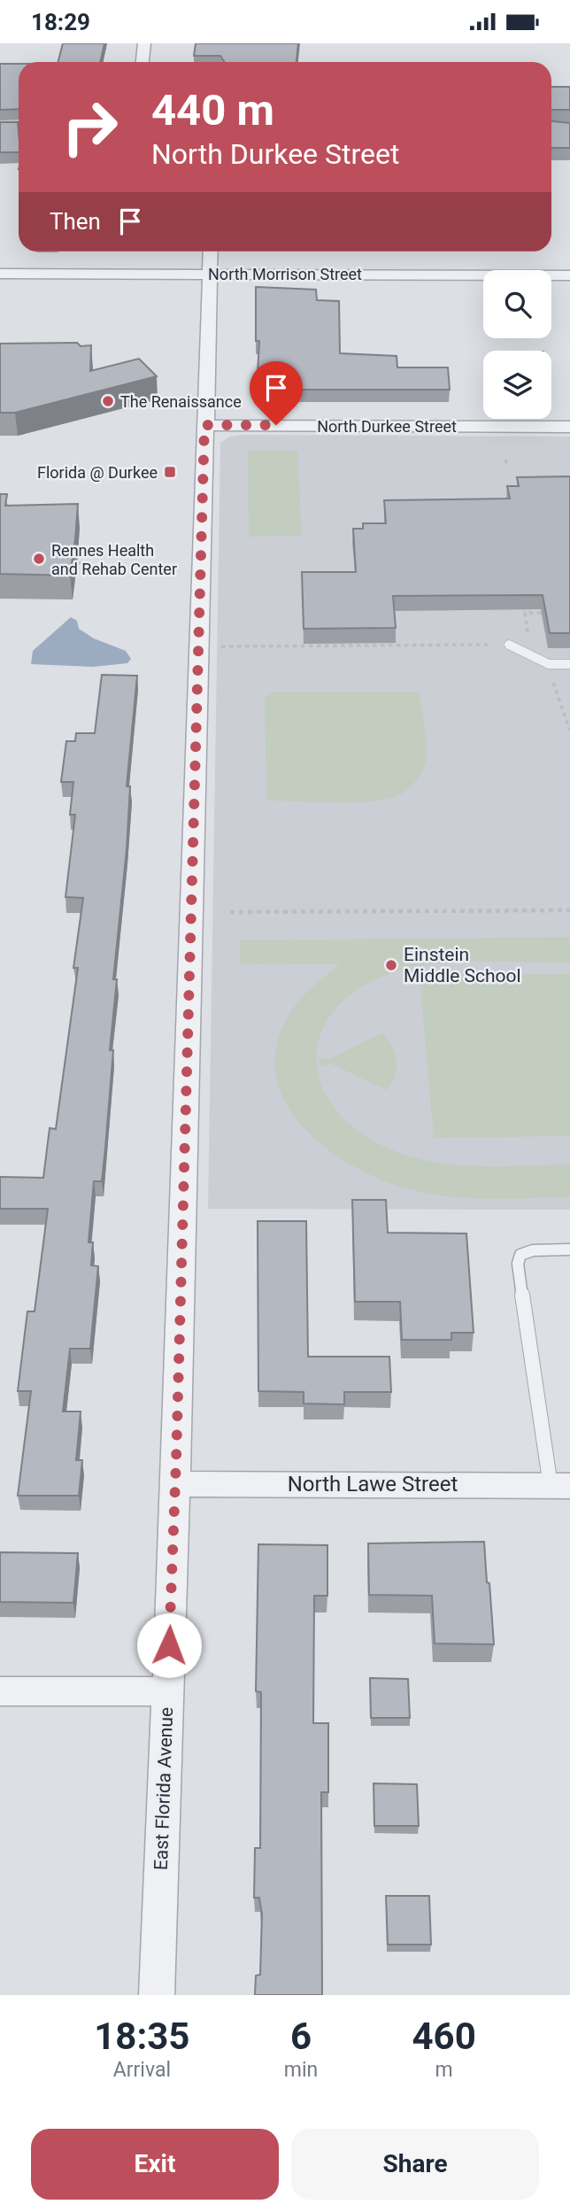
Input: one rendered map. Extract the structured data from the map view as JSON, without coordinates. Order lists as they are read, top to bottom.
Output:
{
  "streets": {
    "street": [
      "North Morrison Street",
      "North Durkee Street",
      "North Lawe Street",
      "East Florida Avenue"
    ]
  },
  "crossings": [
    ["North Morrison Street", "East Florida Avenue"],
    ["North Durkee Street", "East Florida Avenue"],
    ["North Lawe Street", "East Florida Avenue"]
  ],
  "places": {
    "other": ["The Renaissance", "Rennes Health and Rehab Center", "Einstein Middle School"],
    "transit": ["Florida @ Durkee"]
  },
  "page": {
    "status": "18:29",
    "turn": ["440 m", "North Durkee Street"],
    "then": "Then",
    "eta": [
      "18:35",
      "Arrival",
      "6",
      "min",
      "460",
      "m"
    ],
    "buttons": ["Exit", "Share"]
  }
}
